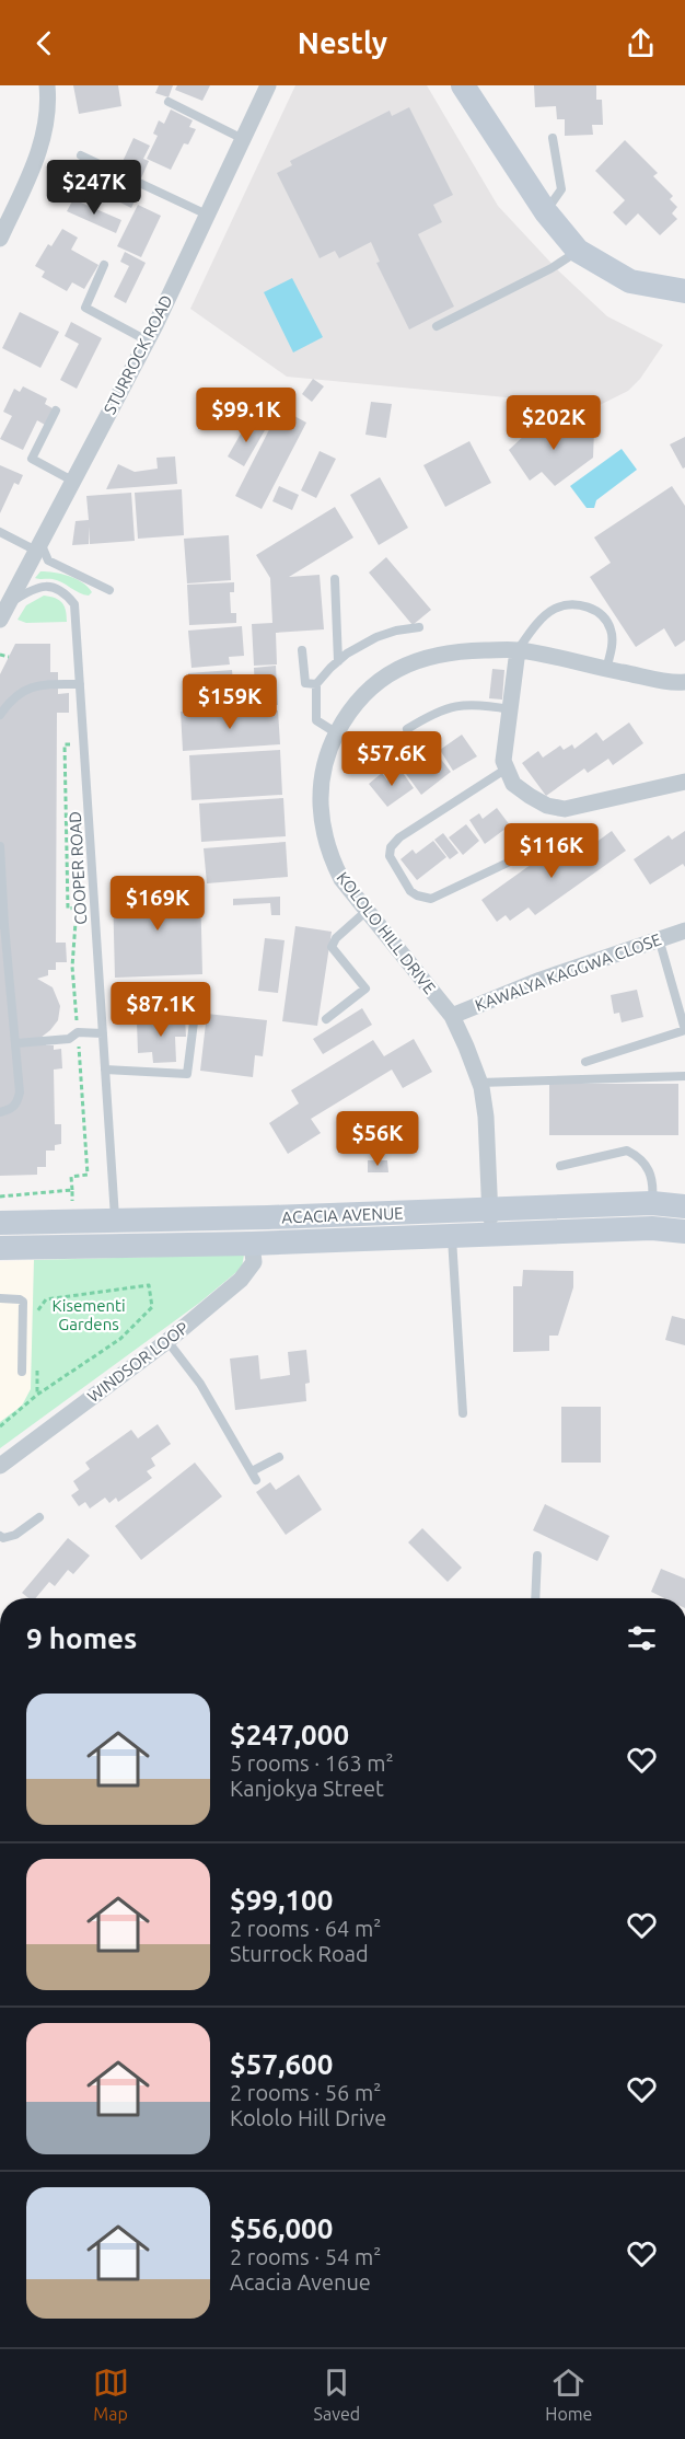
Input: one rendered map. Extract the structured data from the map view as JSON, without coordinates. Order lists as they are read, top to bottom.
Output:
{
  "streets": {
    "main road": ["ACACIA AVENUE"],
    "street": [
      "STURROCK ROAD",
      "KOLOLO HILL DRIVE",
      "KAWALYA KAGGWA CLOSE",
      "WINDSOR LOOP"
    ],
    "lane": ["COOPER ROAD"]
  },
  "crossings": [
    ["STURROCK ROAD", "COOPER ROAD"],
    ["COOPER ROAD", "ACACIA AVENUE"],
    ["KOLOLO HILL DRIVE", "KAWALYA KAGGWA CLOSE"],
    ["KOLOLO HILL DRIVE", "ACACIA AVENUE"],
    ["ACACIA AVENUE", "WINDSOR LOOP"]
  ],
  "parks": ["Kisementi Gardens"],
  "page": {
    "header": "Nestly",
    "price": [
      "$247K",
      "$99.1K",
      "$202K",
      "$159K",
      "$57.6K",
      "$116K",
      "$169K",
      "$87.1K",
      "$56K"
    ],
    "heading": "9 homes",
    "list": [
      {
        "name": "$247,000",
        "note": "5 rooms · 163 m² · Kanjokya Street"
      },
      {
        "name": "$99,100",
        "note": "2 rooms · 64 m² · Sturrock Road"
      },
      {
        "name": "$57,600",
        "note": "2 rooms · 56 m² · Kololo Hill Drive"
      },
      {
        "name": "$56,000",
        "note": "2 rooms · 54 m² · Acacia Avenue"
      }
    ],
    "tabs": ["Map", "Saved", "Home"]
  }
}
